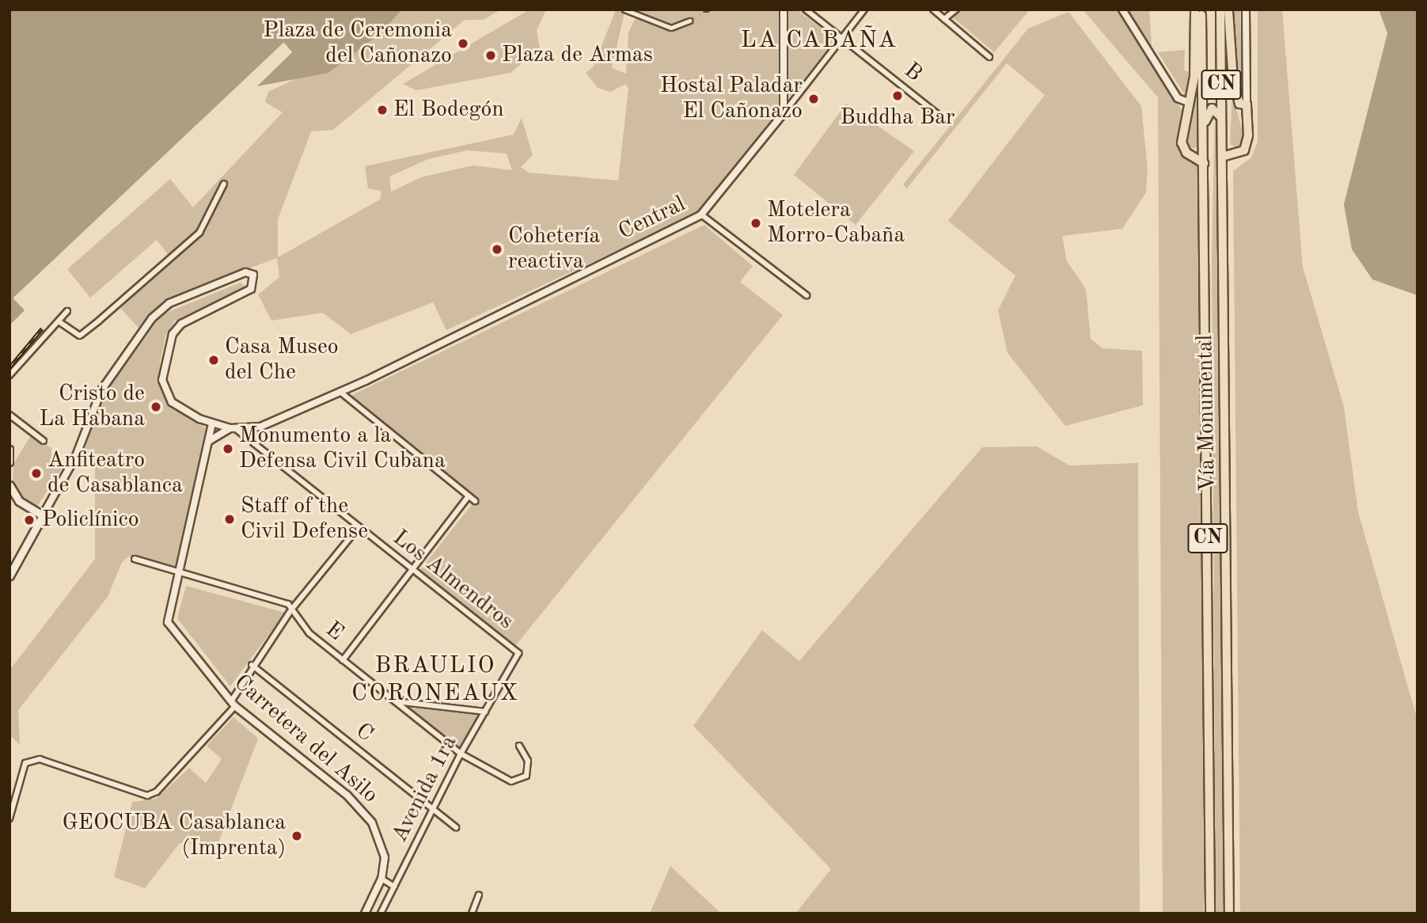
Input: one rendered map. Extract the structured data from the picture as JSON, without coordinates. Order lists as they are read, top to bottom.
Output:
{
  "streets": {
    "highway": ["CN", "Vía Monumental"],
    "street": [
      "B",
      "Central",
      "Los Almendros",
      "E",
      "C",
      "Carretera del Asilo",
      "Avenida 1ra"
    ]
  },
  "crossings": [
    ["B", "Central"],
    ["Central", "Los Almendros"],
    ["Los Almendros", "Avenida 1ra"],
    ["E", "Avenida 1ra"],
    ["C", "Avenida 1ra"]
  ],
  "districts": ["LA CABAÑA", "BRAULIO CORONEAUX"],
  "places": [
    "Plaza de Ceremonia del Cañonazo",
    "Plaza de Armas",
    "Buddha Bar",
    "Hostal Paladar El Cañonazo",
    "El Bodegón",
    "Motelera Morro-Cabaña",
    "Cohetería reactiva",
    "Casa Museo del Che",
    "Cristo de La Habana",
    "Monumento a la Defensa Civil Cubana",
    "Anfiteatro de Casablanca",
    "Staff of the Civil Defense",
    "Policlínico",
    "GEOCUBA Casablanca (Imprenta)"
  ]
}
